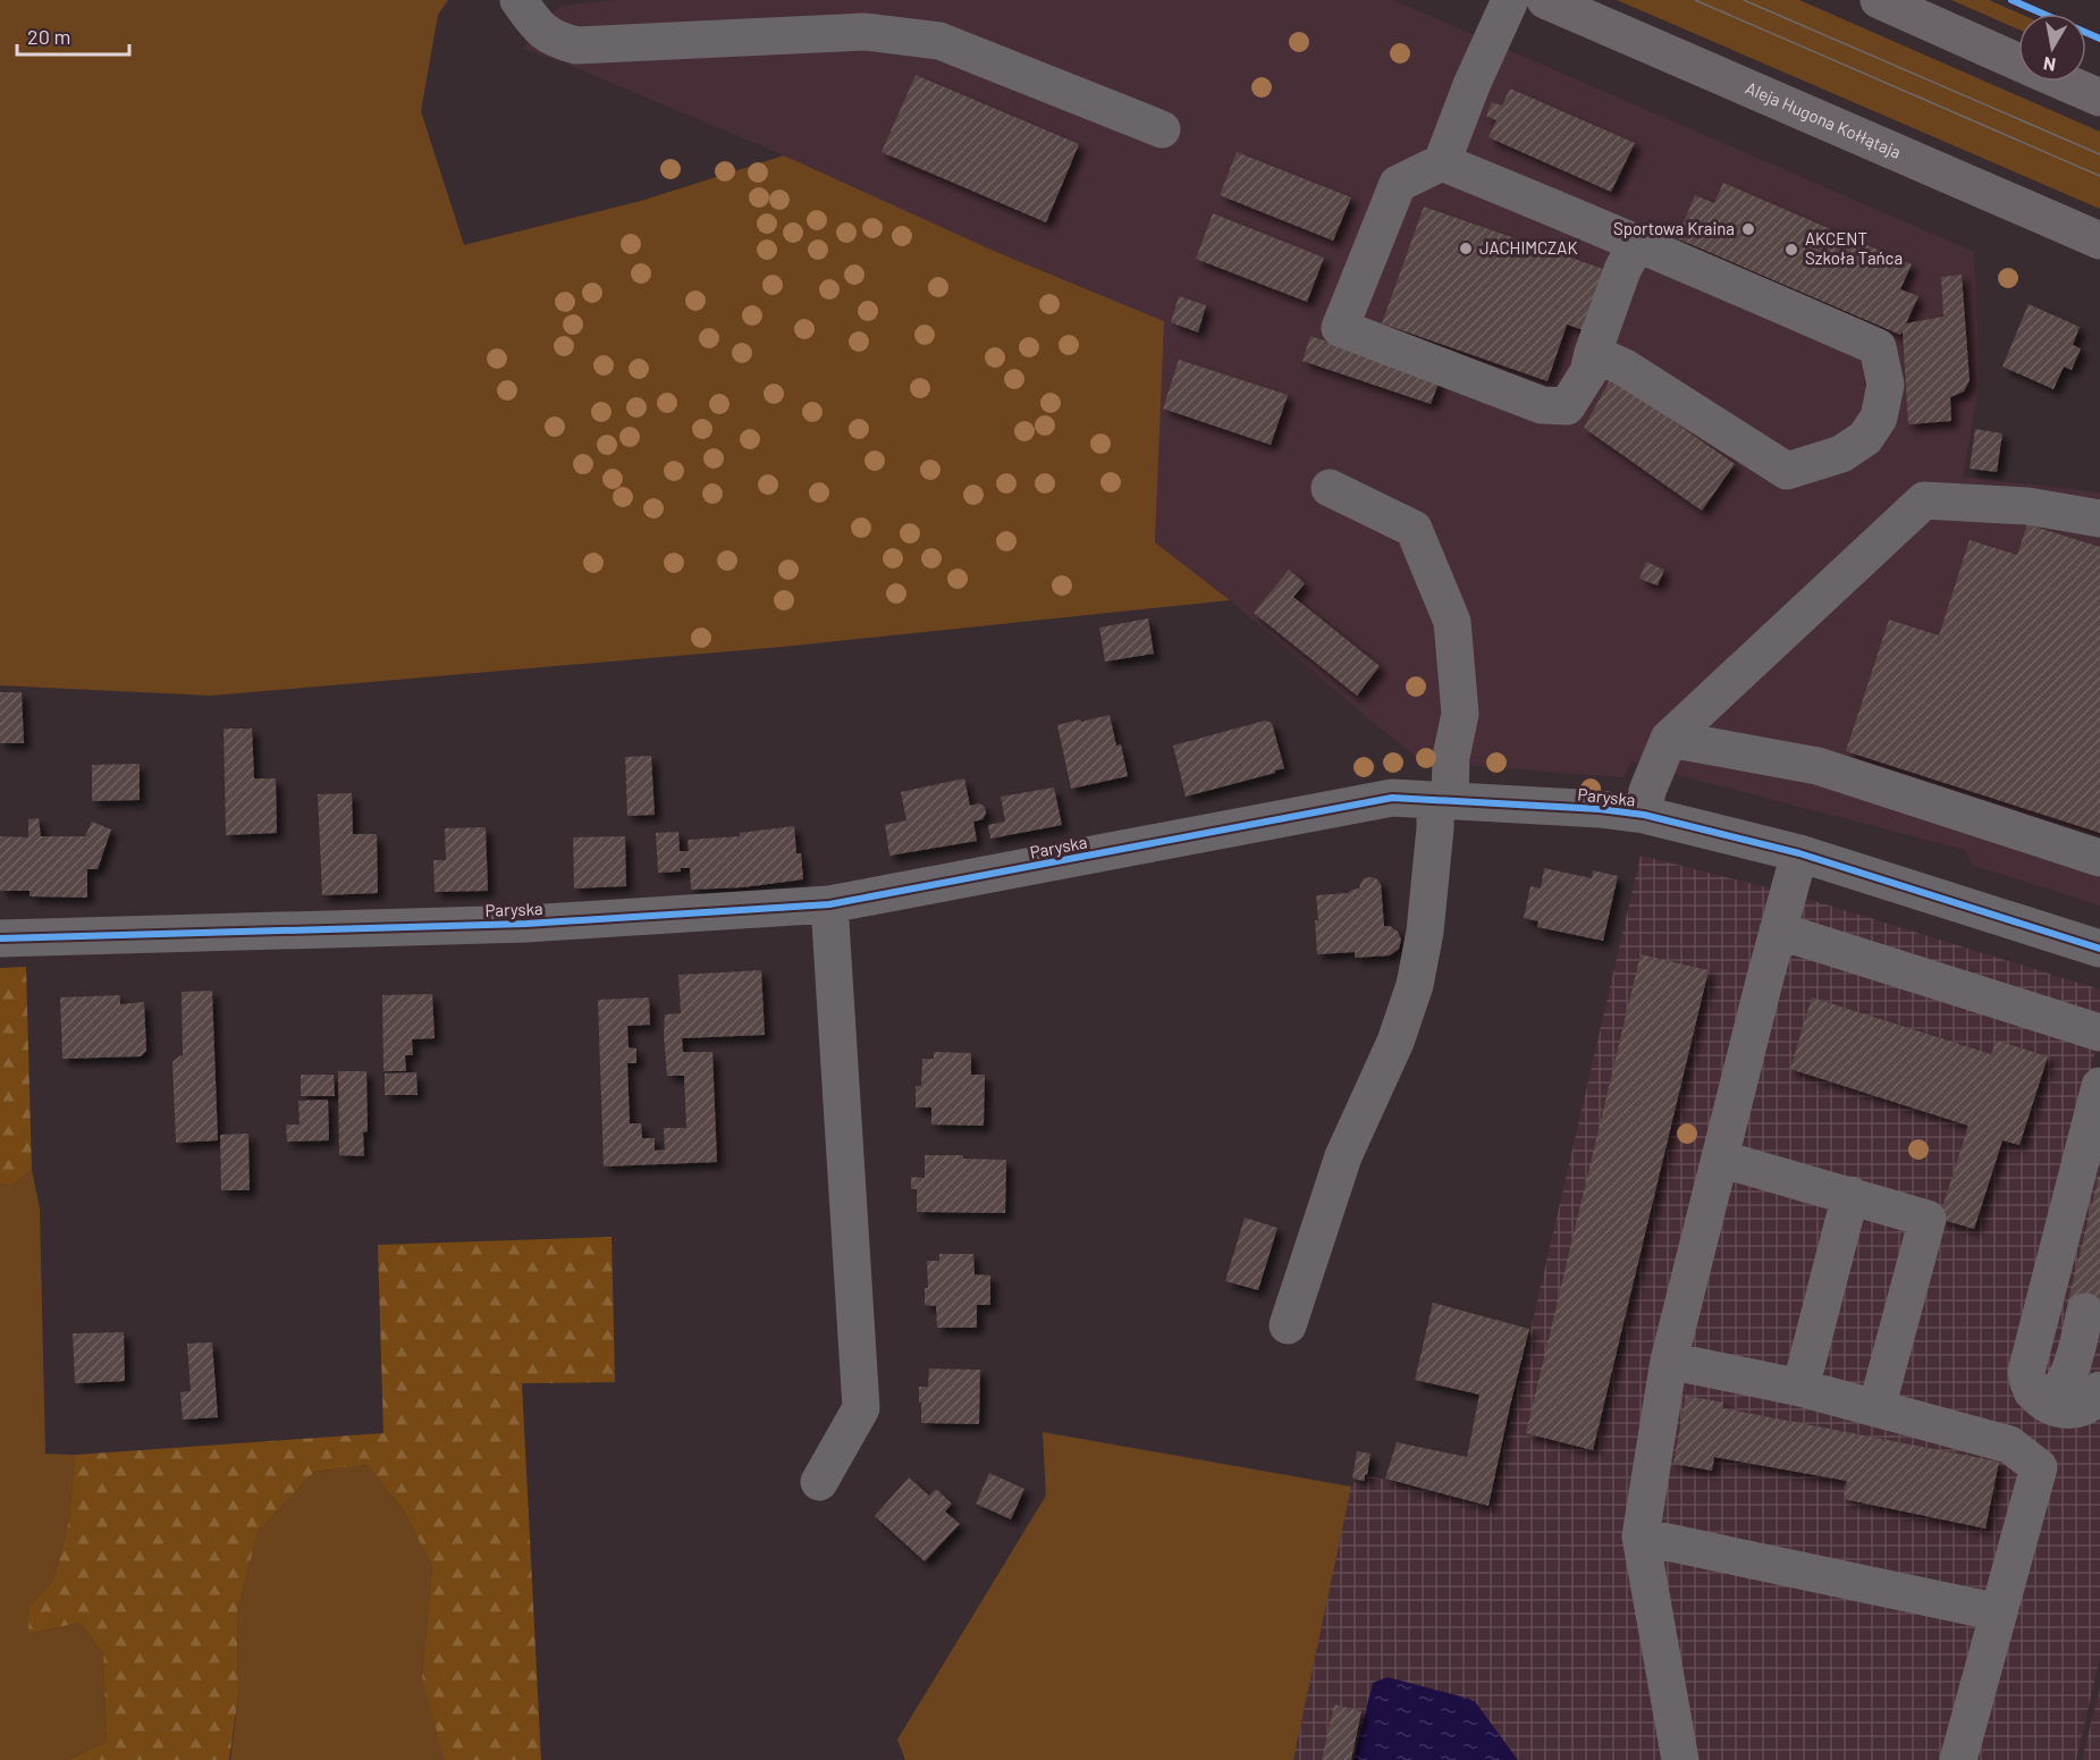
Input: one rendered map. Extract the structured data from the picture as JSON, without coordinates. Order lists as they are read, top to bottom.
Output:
{
  "streets": {
    "main road": ["Aleja Hugona Kołłątaja"],
    "street": ["Paryska"]
  },
  "places": ["Sportowa Kraina", "JACHIMCZAK", "AKCENT Szkoła Tańca"],
  "scale_bar": "20 m",
  "north": "bottom"
}
